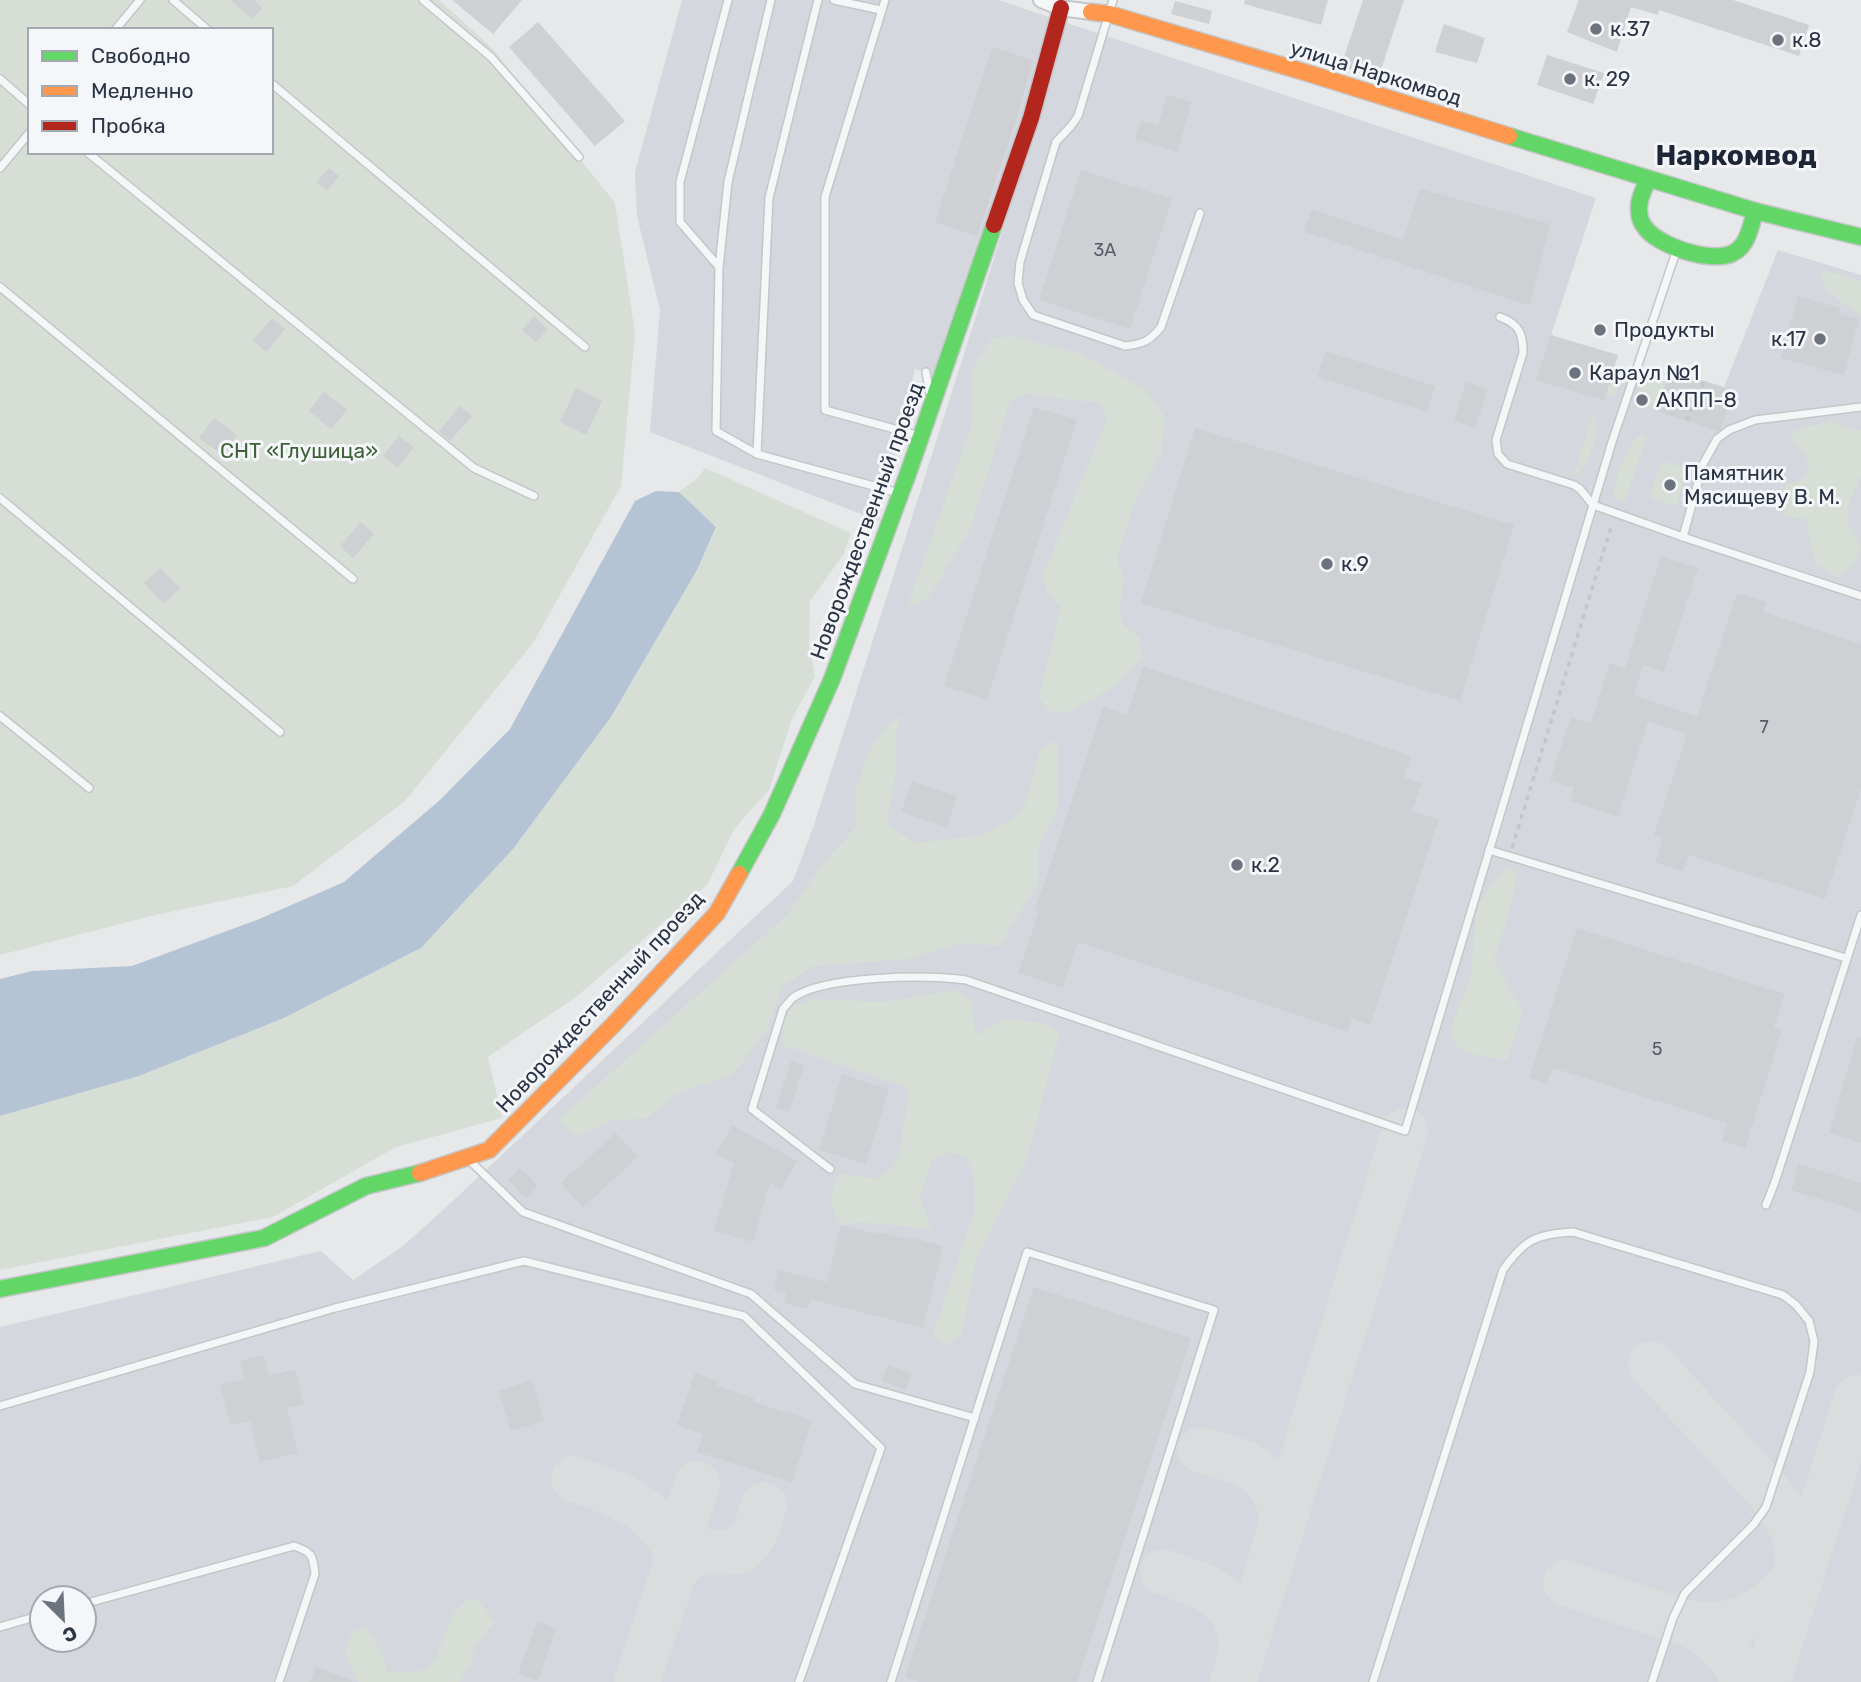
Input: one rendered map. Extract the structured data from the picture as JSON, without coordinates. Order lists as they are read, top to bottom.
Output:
{
  "streets": {
    "street": ["улица Наркомвод", "Новорождественный проезд"]
  },
  "districts": ["Наркомвод"],
  "parks": ["СНТ «Глушица»"],
  "places": [
    "к.37",
    "к.8",
    "к. 29",
    "Продукты",
    "к.17",
    "Караул №1",
    "АКПП-8",
    "Памятник Мясищеву В. М.",
    "к.9",
    "к.2"
  ],
  "house_numbers": ["3А", "7", "5"],
  "legend": ["Свободно", "Медленно", "Пробка"],
  "north": "bottom right"
}
